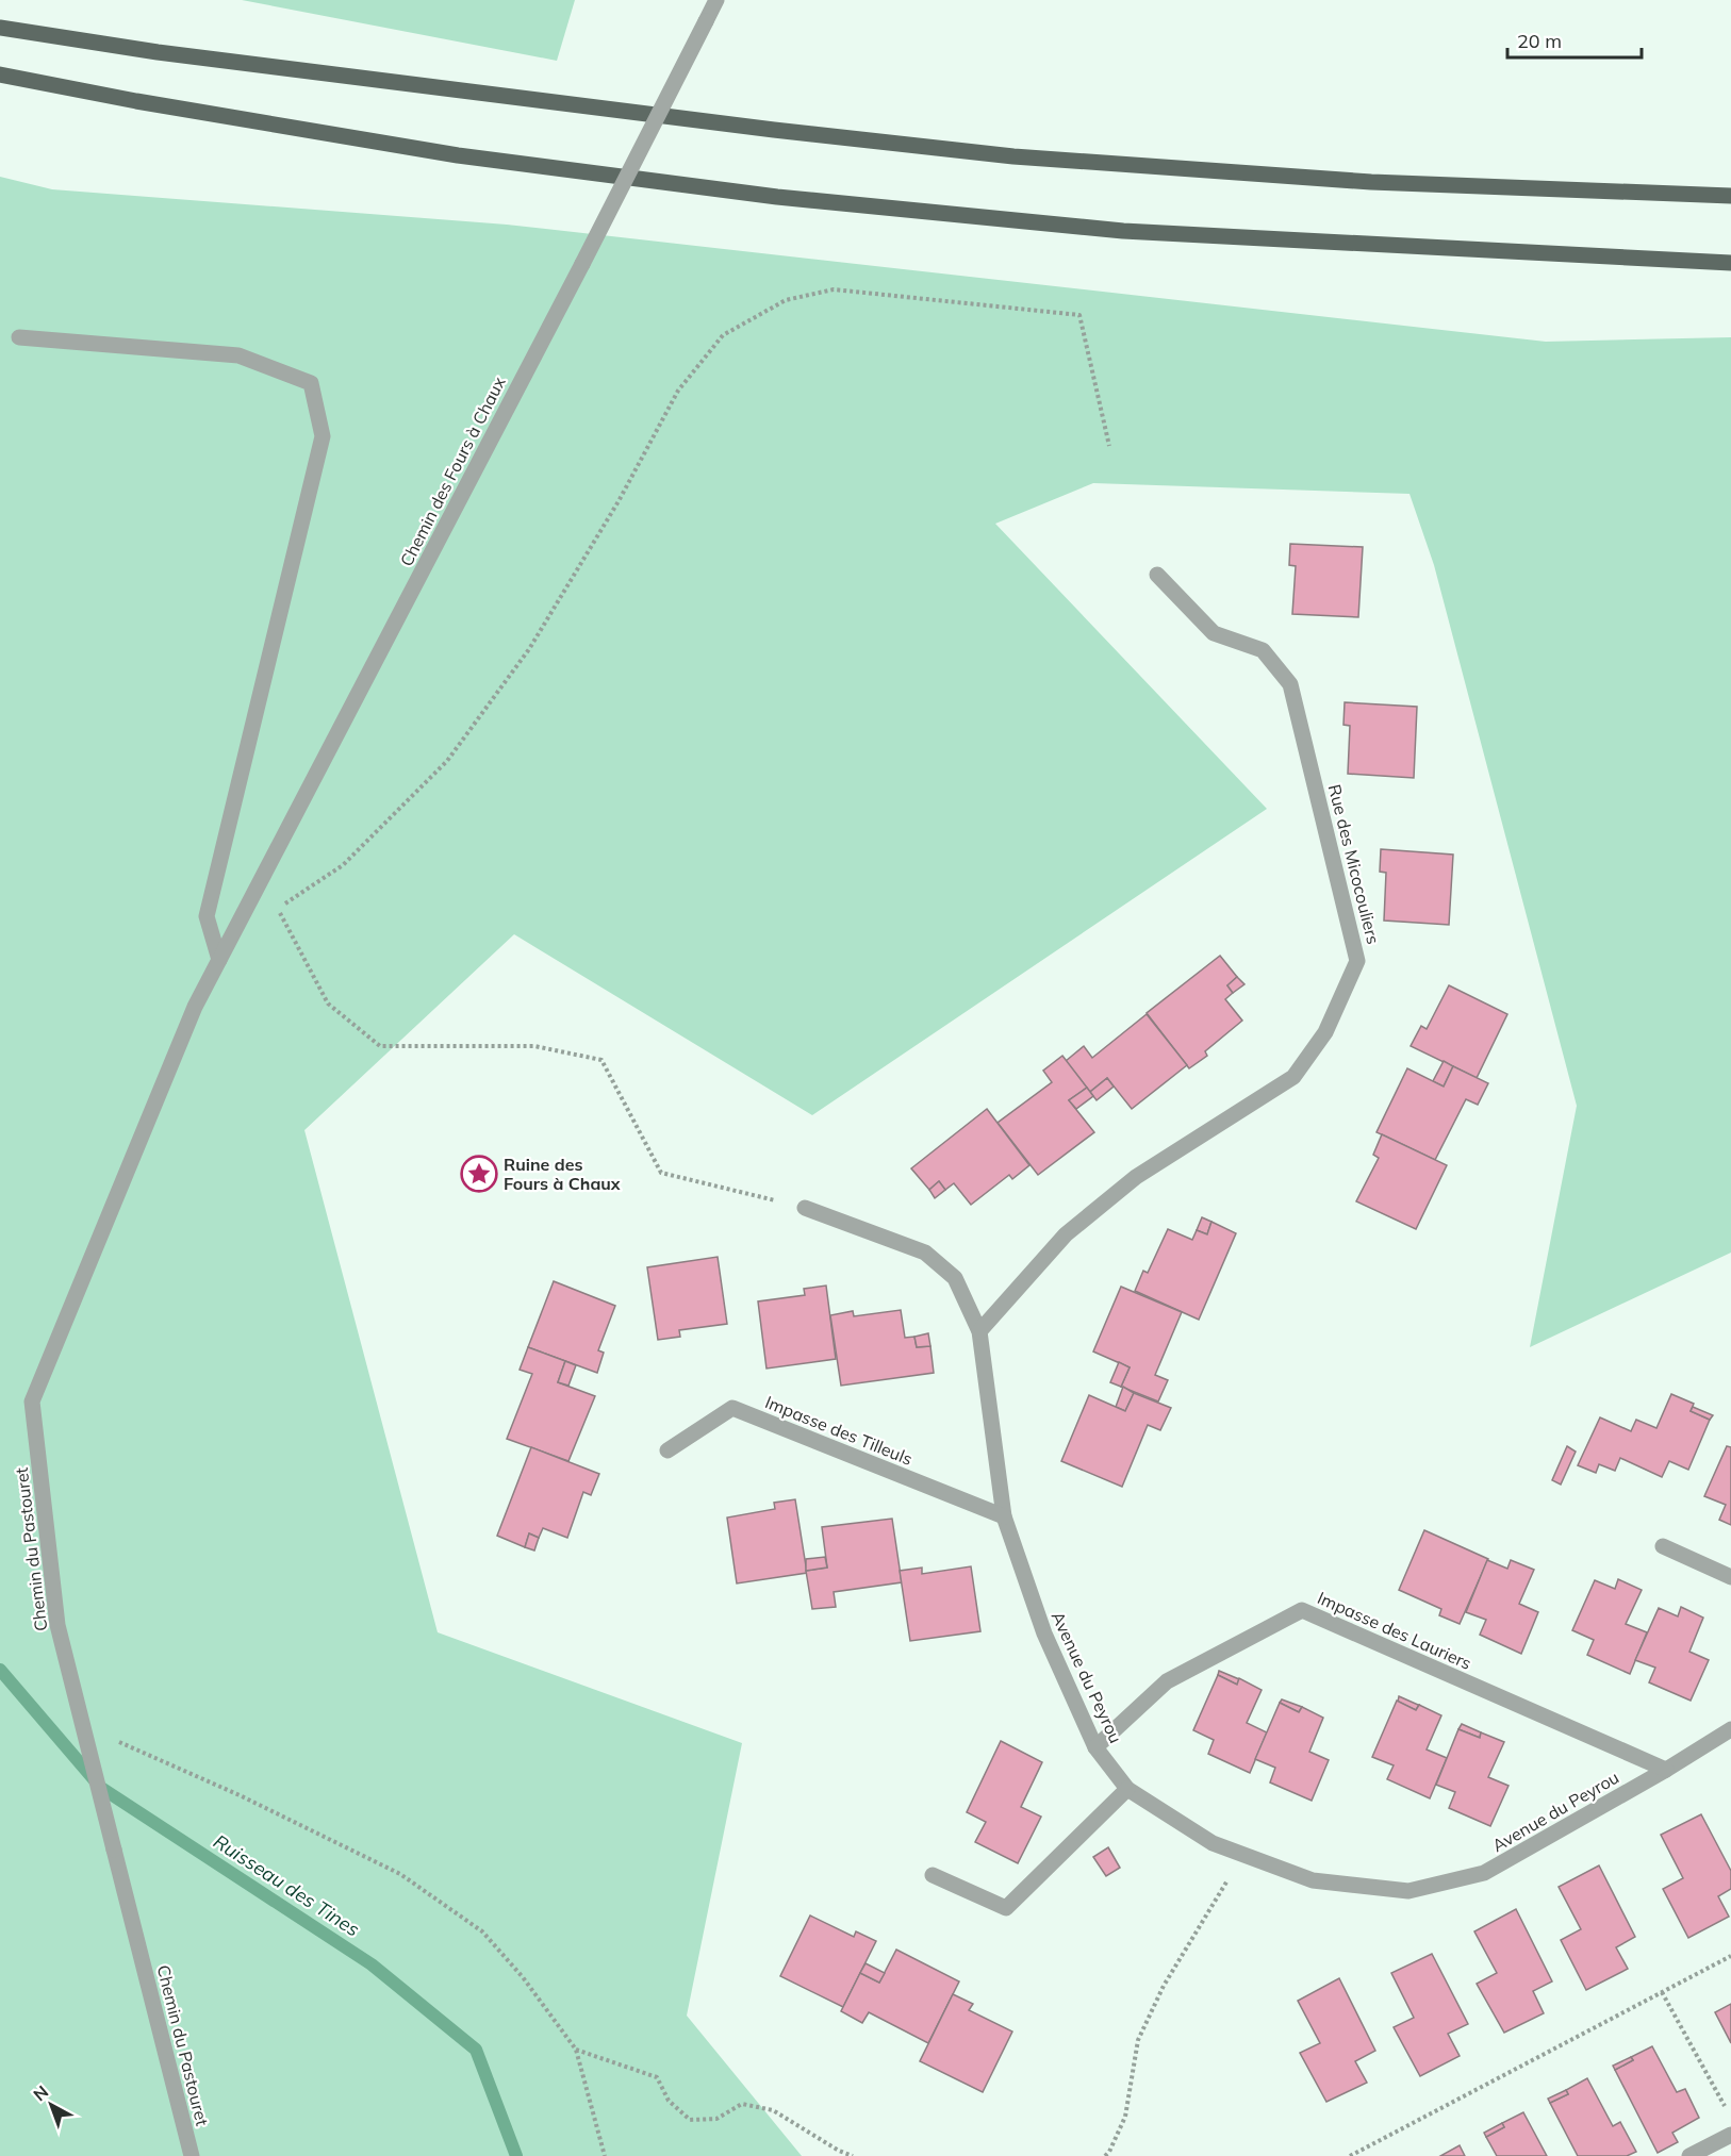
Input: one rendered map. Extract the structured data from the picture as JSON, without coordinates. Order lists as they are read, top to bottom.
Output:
{
  "streets": {
    "street": [
      "Chemin des Fours à Chaux",
      "Rue des Micocouliers",
      "Impasse des Tilleuls",
      "Chemin du Pastouret",
      "Impasse des Lauriers",
      "Avenue du Peyrou"
    ]
  },
  "crossings": [
    ["Chemin des Fours à Chaux", "Chemin du Pastouret"],
    ["Rue des Micocouliers", "Avenue du Peyrou"],
    ["Impasse des Tilleuls", "Avenue du Peyrou"],
    ["Impasse des Lauriers", "Avenue du Peyrou"]
  ],
  "water": ["Ruisseau des Tines"],
  "places": {
    "place": ["Ruine des Fours à Chaux"]
  },
  "scale_bar": "20 m",
  "north": "top left"
}
